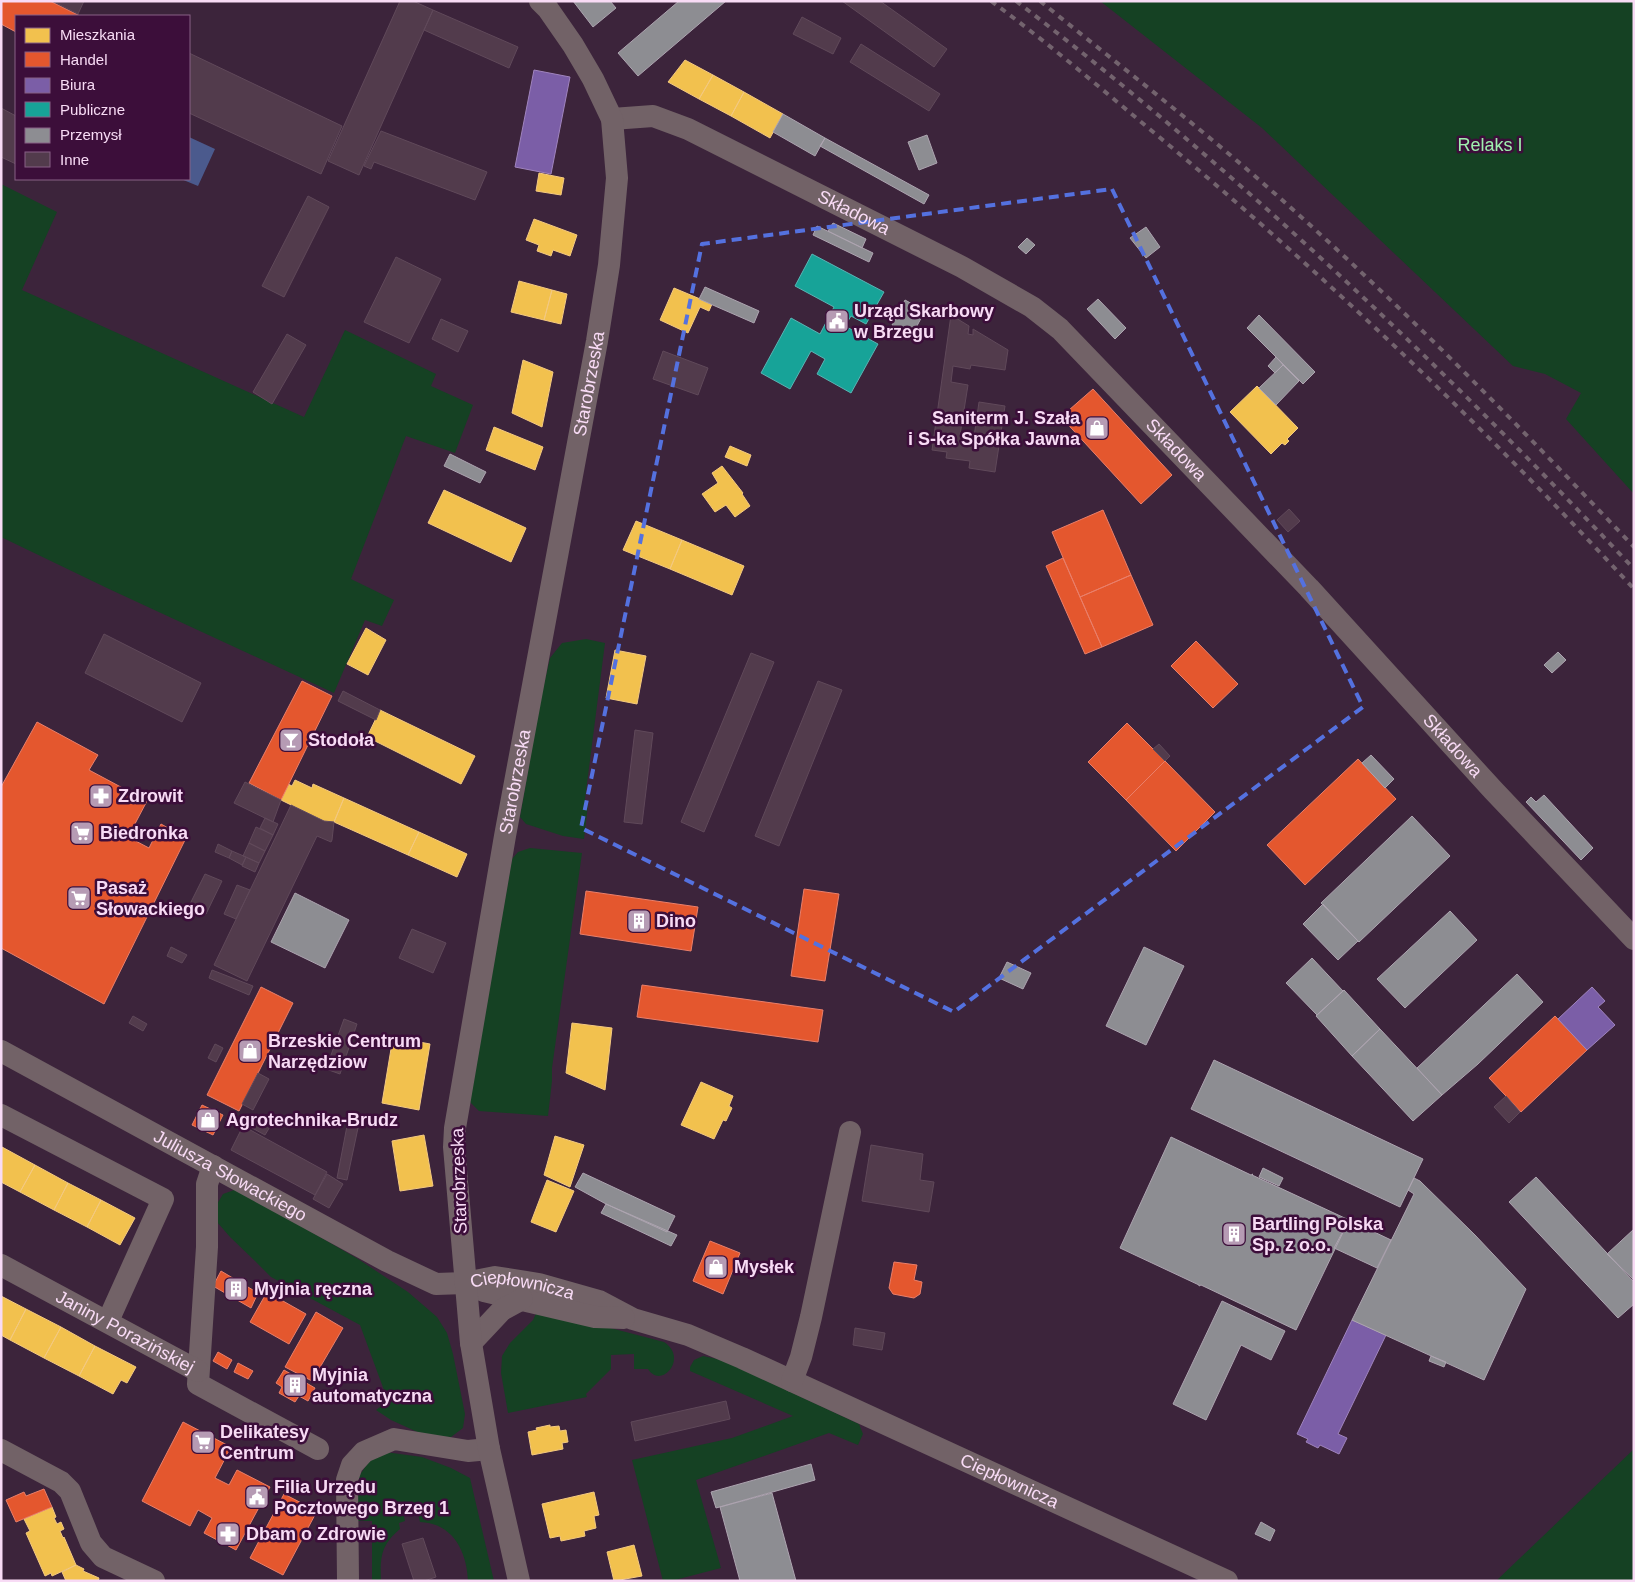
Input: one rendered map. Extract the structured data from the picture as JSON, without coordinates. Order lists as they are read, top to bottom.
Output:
{
  "streets": {
    "street": [
      "Składowa",
      "Starobrzeska",
      "Juliusza Słowackiego",
      "Ciepłownicza",
      "Janiny Porazińskiej"
    ]
  },
  "crossings": [
    ["Składowa", "Starobrzeska"],
    ["Starobrzeska", "Juliusza Słowackiego"],
    ["Starobrzeska", "Ciepłownicza"],
    ["Juliusza Słowackiego", "Ciepłownicza"]
  ],
  "parks": ["Relaks I"],
  "places": {
    "public building": ["Urząd Skarbowy w Brzegu", "Filia Urzędu Pocztowego Brzeg 1"],
    "shop": [
      "Saniterm J. Szała i S-ka Spółka Jawna",
      "Brzeskie Centrum Narzędziow",
      "Agrotechnika-Brudz",
      "Mysłek"
    ],
    "bar": ["Stodoła"],
    "pharmacy": ["Zdrowit", "Dbam o Zdrowie"],
    "supermarket": ["Biedronka", "Pasaż Słowackiego", "Delikatesy Centrum"],
    "building": [
      "Dino",
      "Bartling Polska Sp. z o.o.",
      "Myjnia ręczna",
      "Myjnia automatyczna"
    ]
  },
  "legend": [
    "Mieszkania",
    "Handel",
    "Biura",
    "Publiczne",
    "Przemysł",
    "Inne"
  ]
}
